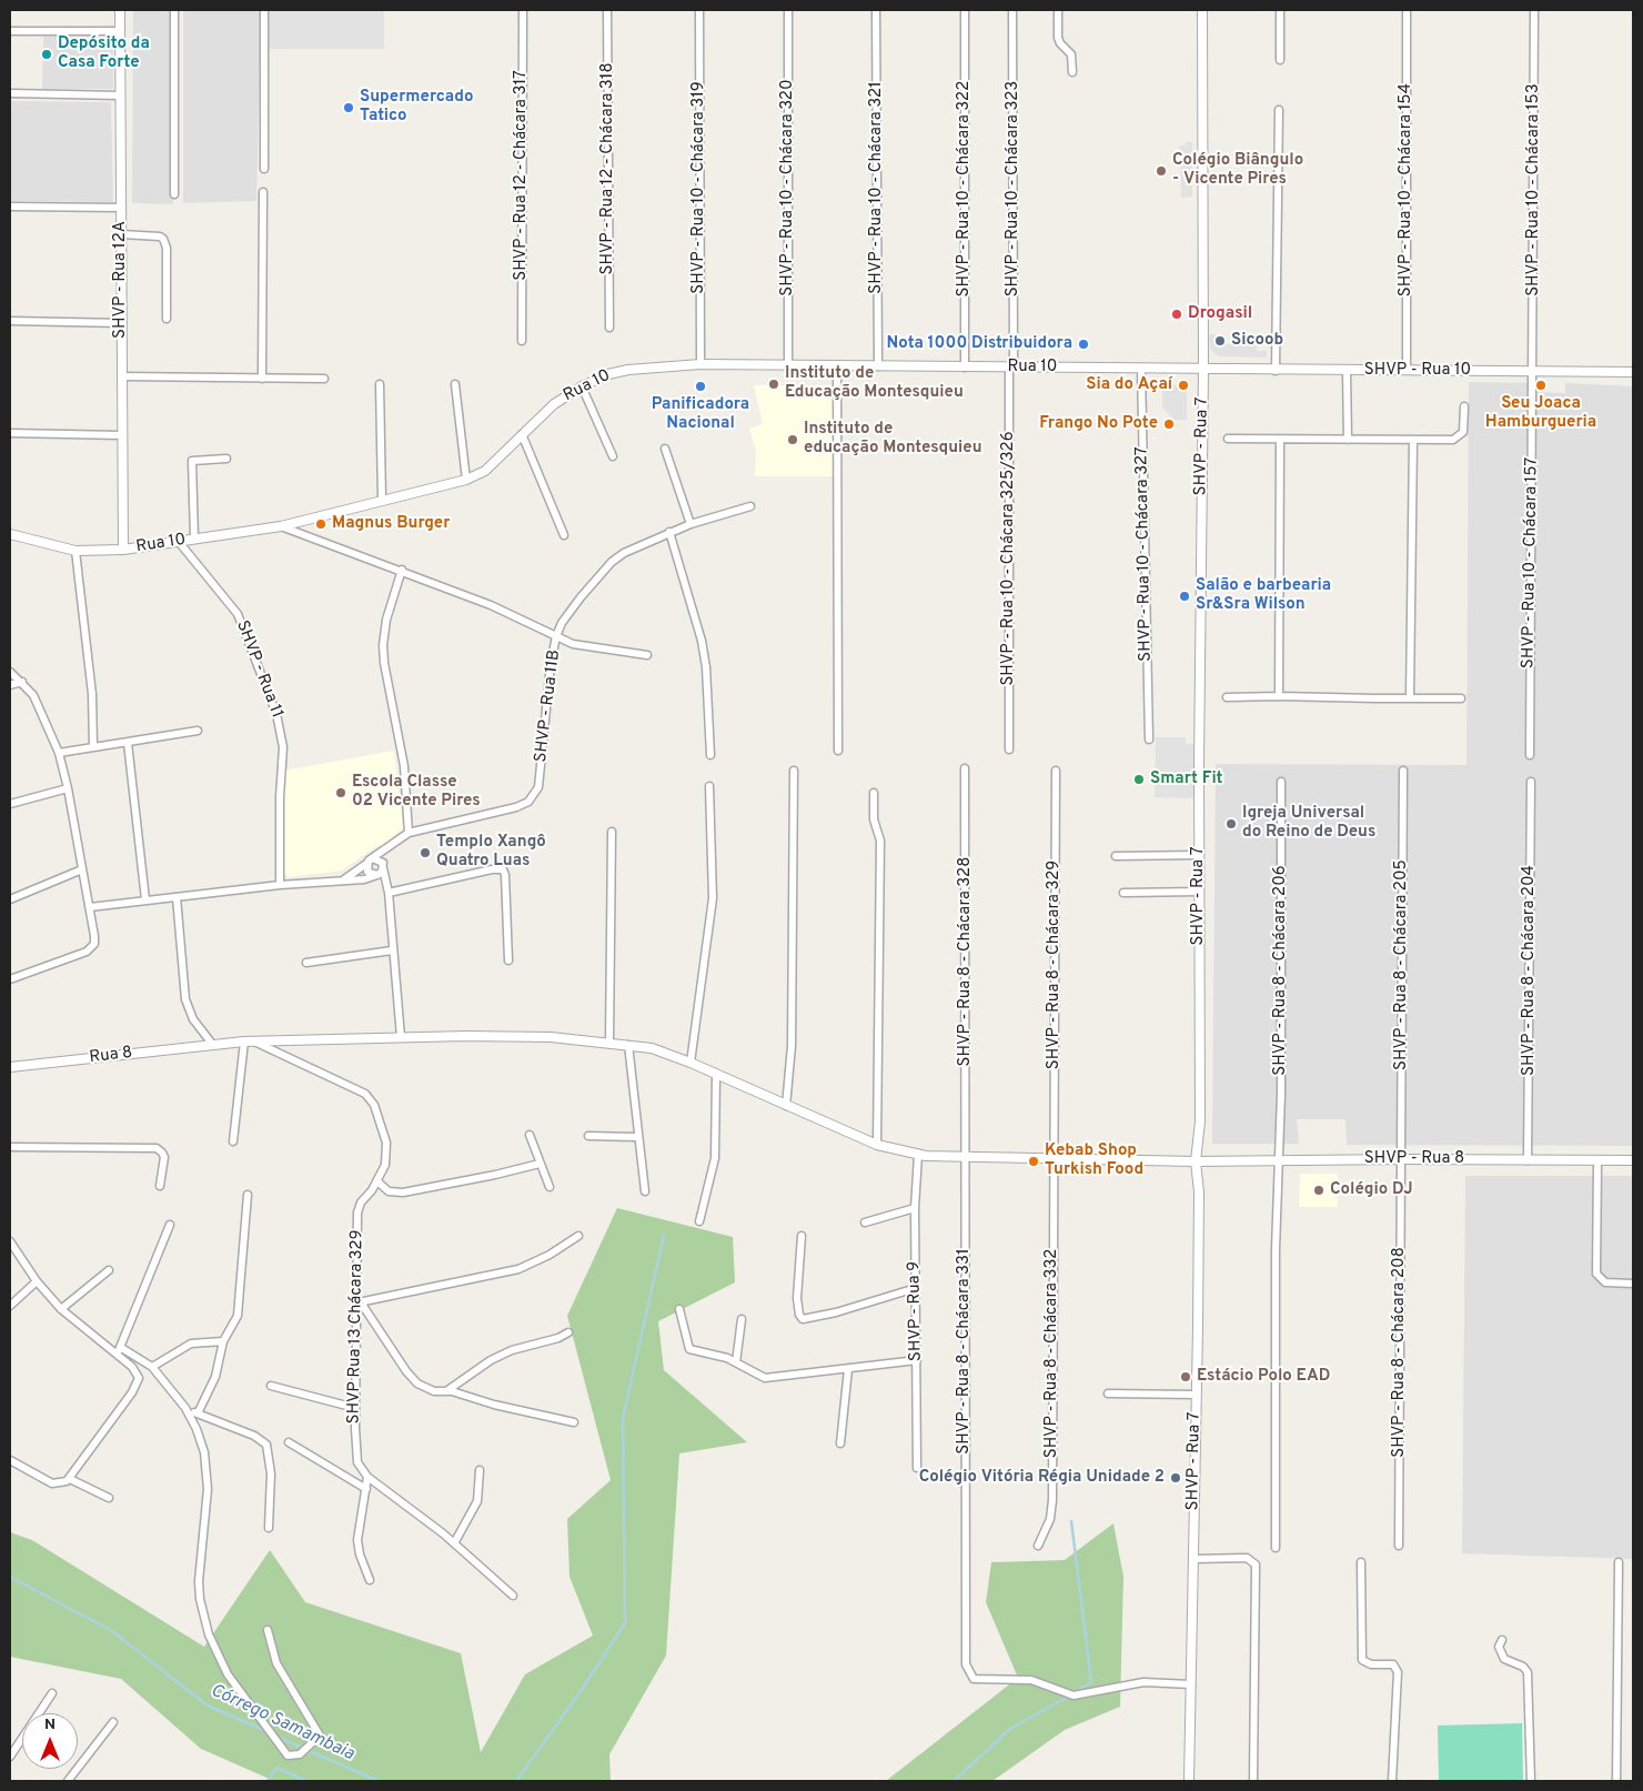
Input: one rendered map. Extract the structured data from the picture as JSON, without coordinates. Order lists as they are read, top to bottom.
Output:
{
  "streets": {
    "street": [
      "SHVP - Rua 12 - Chácara 318",
      "SHVP - Rua 12 - Chácara 317",
      "SHVP - Rua 10 - Chácara 319",
      "SHVP - Rua 10 - Chácara 320",
      "SHVP - Rua 10 - Chácara 321",
      "SHVP - Rua 10 - Chácara 322",
      "SHVP - Rua 10 - Chácara 323",
      "SHVP - Rua 10 - Chácara 154",
      "SHVP - Rua 10 - Chácara 153",
      "SHVP - Rua 12A",
      "Rua 10",
      "SHVP - Rua 10",
      "SHVP - Rua 7",
      "SHVP - Rua 10 - Chácara 327",
      "SHVP - Rua 10 - Chácara 325/326",
      "SHVP - Rua 10 - Chácara 157",
      "SHVP - Rua 11",
      "SHVP - Rua 11B",
      "SHVP - Rua 8 - Chácara 328",
      "SHVP - Rua 8 - Chácara 329",
      "SHVP - Rua 8 - Chácara 205",
      "SHVP - Rua 8 - Chácara 206",
      "SHVP - Rua 8 - Chácara 204",
      "Rua 8",
      "SHVP - Rua 8",
      "SHVP - Rua 9",
      "SHVP Rua 13 Chácara 329",
      "SHVP - Rua 8 - Chácara 331",
      "SHVP - Rua 8 - Chácara 208",
      "SHVP - Rua 8 - Chácara 332"
    ]
  },
  "crossings": [
    ["SHVP - Rua 10 - Chácara 319", "Rua 10"],
    ["SHVP - Rua 10 - Chácara 320", "Rua 10"],
    ["SHVP - Rua 10 - Chácara 321", "Rua 10"],
    ["SHVP - Rua 10 - Chácara 322", "Rua 10"],
    ["SHVP - Rua 10 - Chácara 323", "Rua 10"],
    ["SHVP - Rua 10 - Chácara 323", "SHVP - Rua 10 - Chácara 325/326"],
    ["SHVP - Rua 10 - Chácara 154", "SHVP - Rua 10"],
    ["SHVP - Rua 10 - Chácara 153", "SHVP - Rua 10"],
    ["SHVP - Rua 10 - Chácara 153", "SHVP - Rua 10 - Chácara 157"],
    ["SHVP - Rua 12A", "Rua 10"],
    ["Rua 10", "SHVP - Rua 10"],
    ["Rua 10", "SHVP - Rua 7"],
    ["Rua 10", "SHVP - Rua 10 - Chácara 327"],
    ["Rua 10", "SHVP - Rua 10 - Chácara 325/326"],
    ["Rua 10", "SHVP - Rua 11"],
    ["SHVP - Rua 10", "SHVP - Rua 7"],
    ["SHVP - Rua 10", "SHVP - Rua 10 - Chácara 157"],
    ["SHVP - Rua 7", "SHVP - Rua 8"],
    ["SHVP - Rua 7", "SHVP - Rua 8 - Chácara 331"],
    ["SHVP - Rua 8 - Chácara 328", "SHVP - Rua 8"],
    ["SHVP - Rua 8 - Chácara 328", "SHVP - Rua 8 - Chácara 331"],
    ["SHVP - Rua 8 - Chácara 329", "SHVP - Rua 8"],
    ["SHVP - Rua 8 - Chácara 329", "SHVP - Rua 8 - Chácara 332"],
    ["SHVP - Rua 8 - Chácara 205", "SHVP - Rua 8"],
    ["SHVP - Rua 8 - Chácara 205", "SHVP - Rua 8 - Chácara 208"],
    ["SHVP - Rua 8 - Chácara 206", "SHVP - Rua 8"],
    ["SHVP - Rua 8 - Chácara 204", "SHVP - Rua 8"],
    ["Rua 8", "SHVP - Rua 8"],
    ["SHVP - Rua 8", "SHVP - Rua 9"],
    ["SHVP - Rua 8", "SHVP - Rua 8 - Chácara 331"],
    ["SHVP - Rua 8", "SHVP - Rua 8 - Chácara 208"],
    ["SHVP - Rua 8", "SHVP - Rua 8 - Chácara 332"]
  ],
  "water": ["Córrego Samambaia"],
  "places": [
    "Depósito da Casa Forte",
    "Supermercado Tatico",
    "Colégio Biângulo - Vicente Pires",
    "Drogasil",
    "Sicoob",
    "Nota 1000 Distribuidora",
    "Instituto de Educação Montesquieu",
    "Sia do Açaí",
    "Seu Joaca Hamburgueria",
    "Panificadora Nacional",
    "Frango No Pote",
    "Instituto de educação Montesquieu",
    "Magnus Burger",
    "Salão e barbearia Sr&Sra Wilson",
    "Smart Fit",
    "Escola Classe 02 Vicente Pires",
    "Igreja Universal do Reino de Deus",
    "Templo Xangô Quatro Luas",
    "Kebab Shop Turkish Food",
    "Colégio DJ",
    "Estácio Polo EAD",
    "Colégio Vitória Régia Unidade 2"
  ],
  "north": "top"
}
